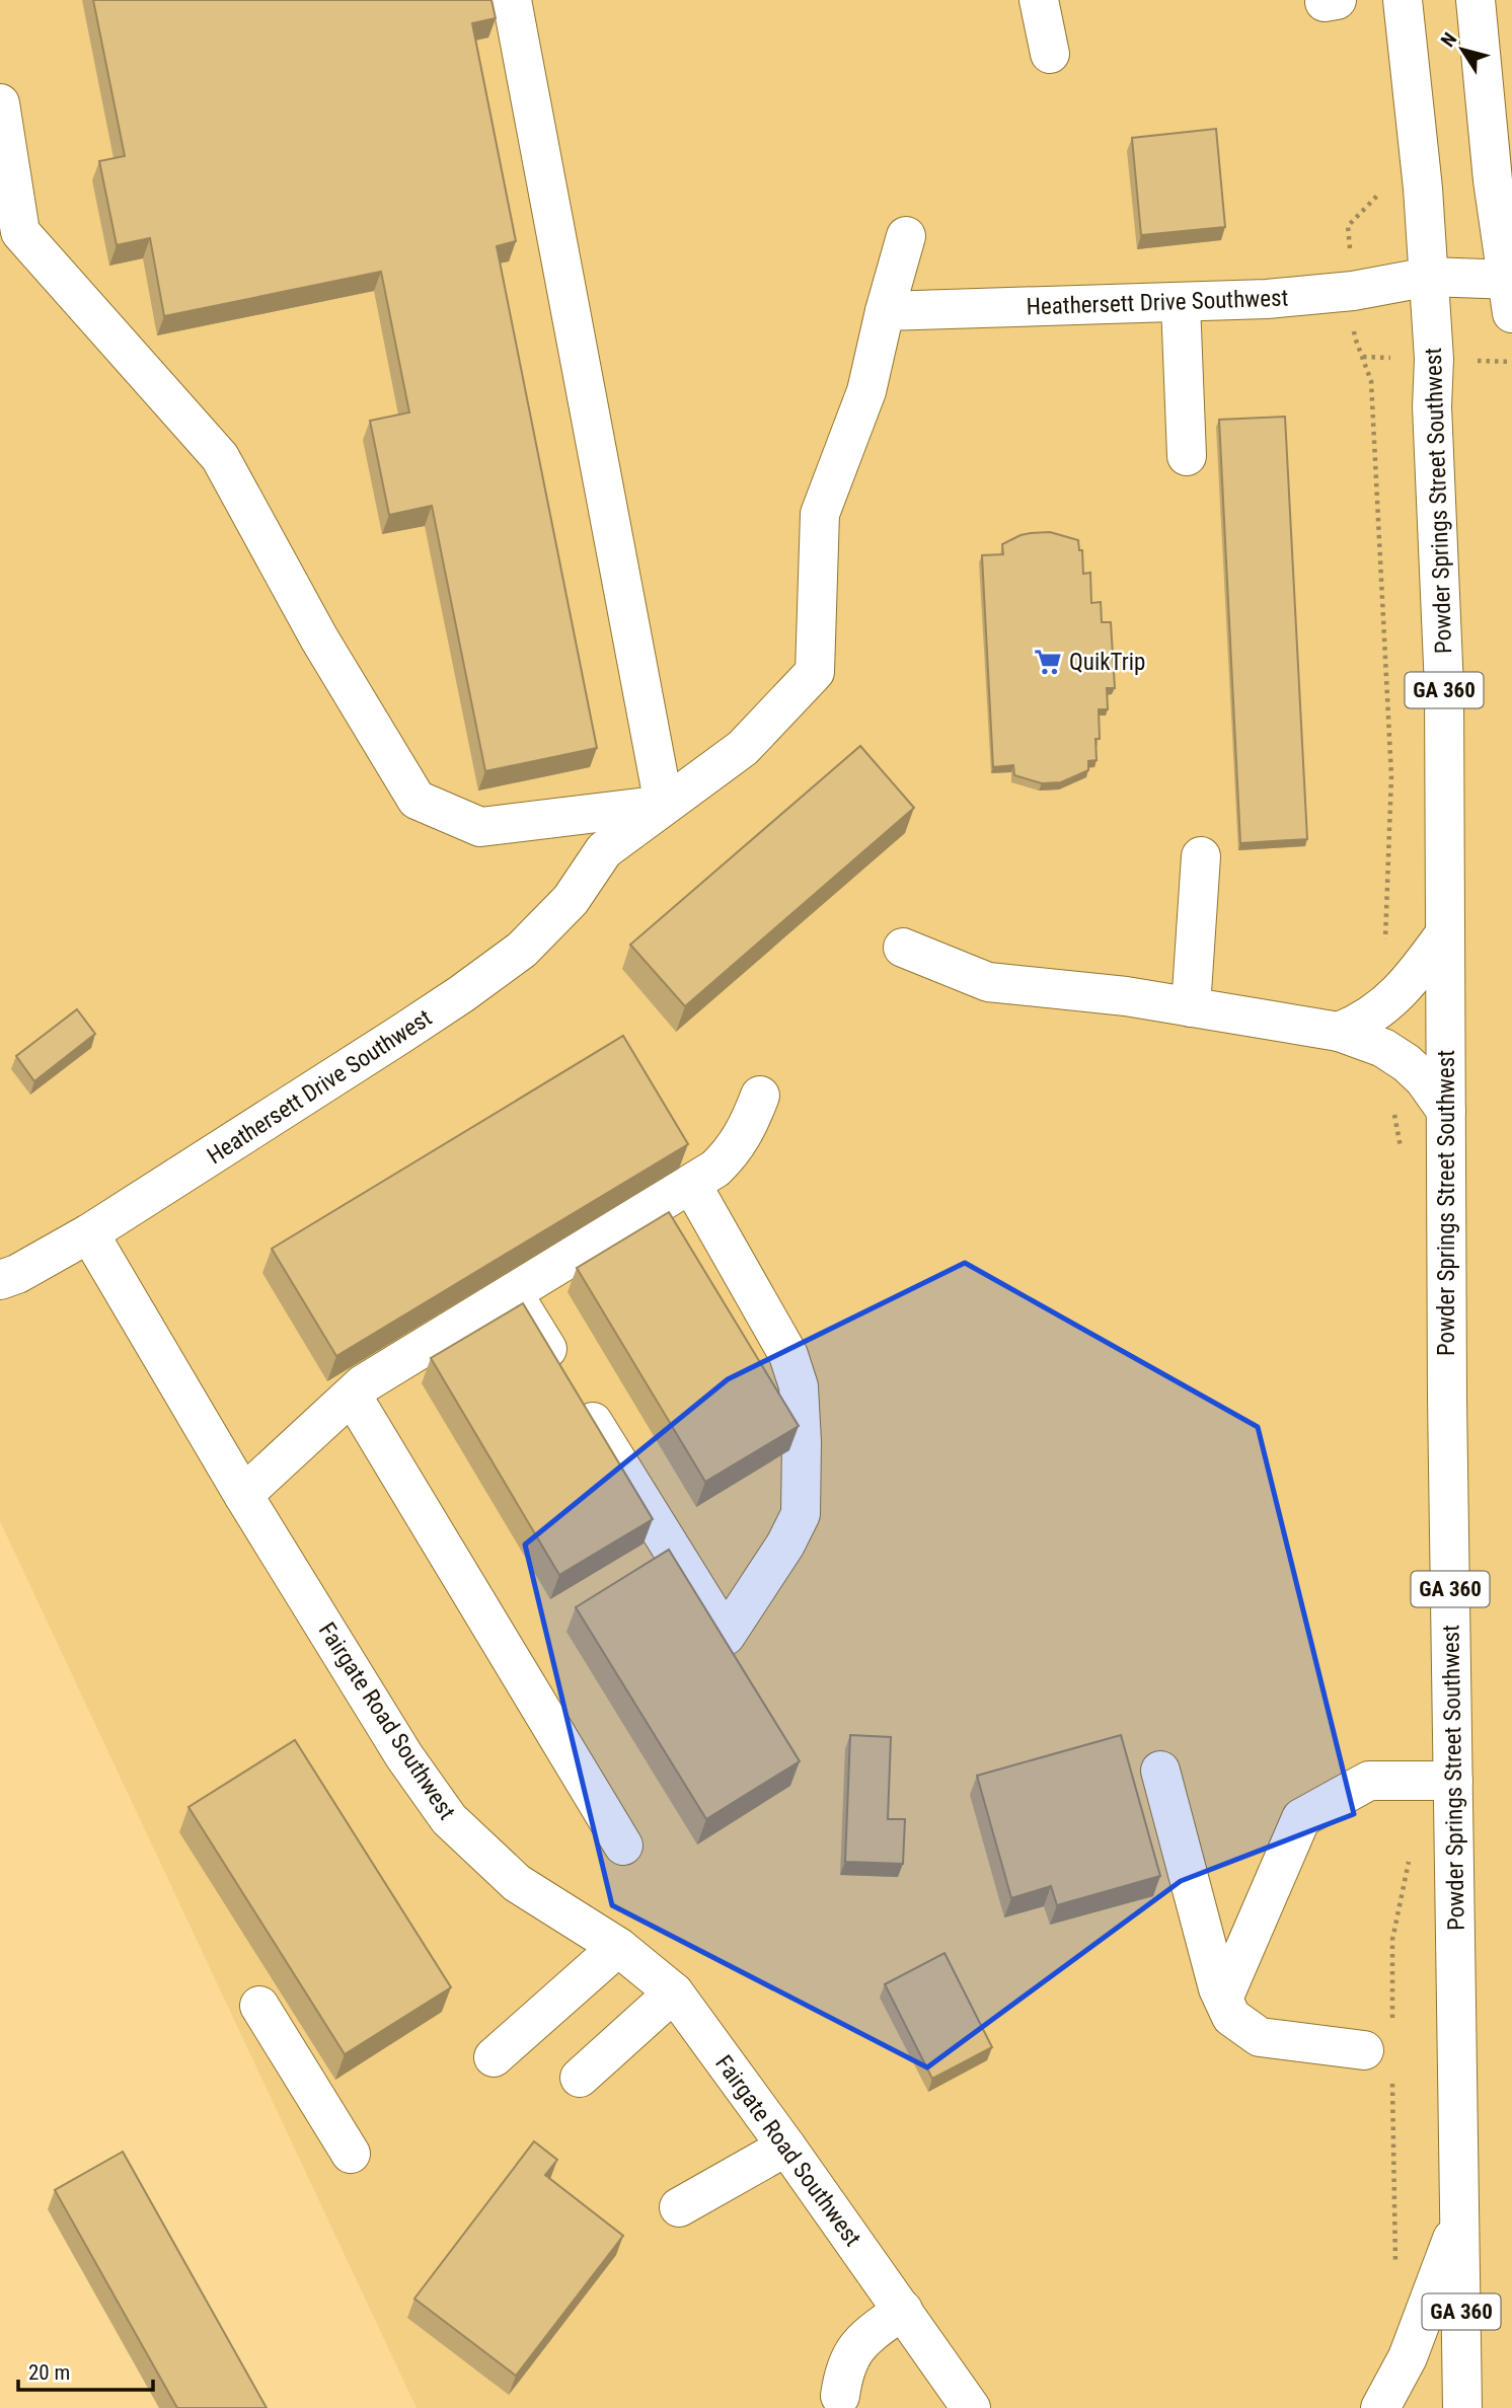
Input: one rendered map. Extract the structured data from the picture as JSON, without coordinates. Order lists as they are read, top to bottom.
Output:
{
  "streets": {
    "main road": [
      "Heathersett Drive Southwest",
      "Powder Springs Street Southwest",
      "GA 360",
      "Fairgate Road Southwest"
    ]
  },
  "crossings": [
    ["Heathersett Drive Southwest", "Powder Springs Street Southwest"],
    ["Heathersett Drive Southwest", "Fairgate Road Southwest"]
  ],
  "places": {
    "supermarket": ["QuikTrip"]
  },
  "scale_bar": "20 m",
  "north": "top left"
}
